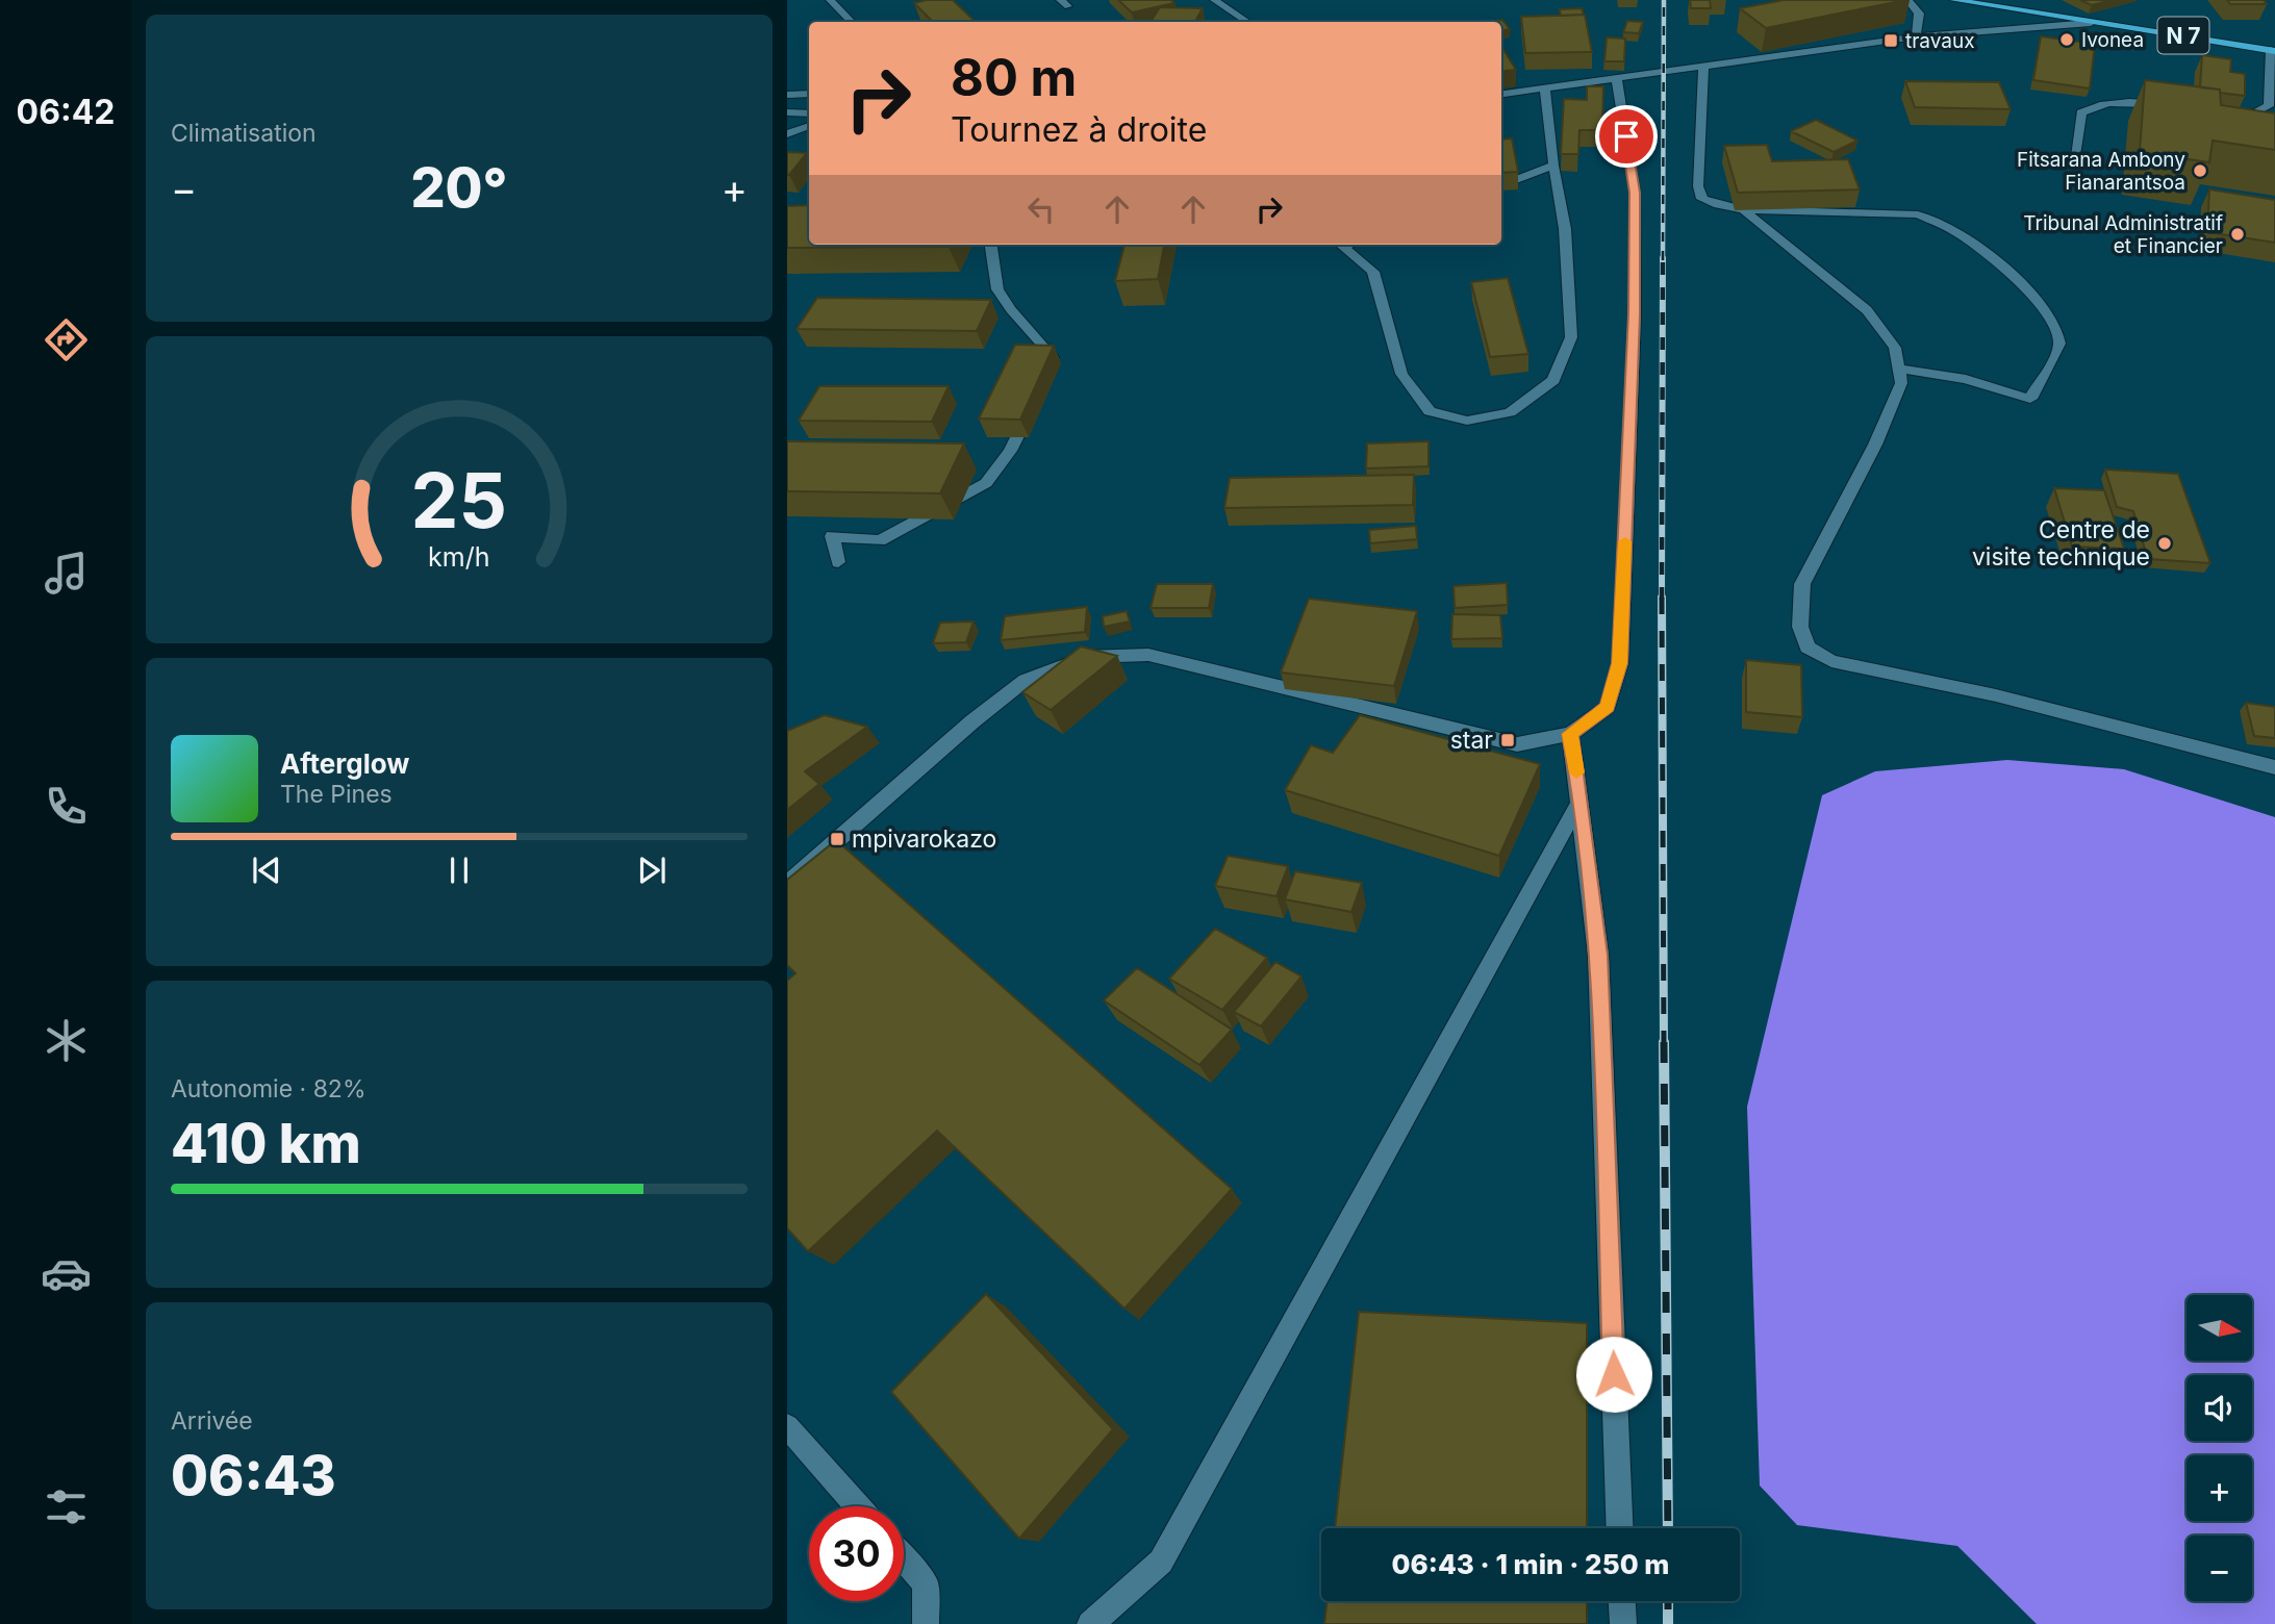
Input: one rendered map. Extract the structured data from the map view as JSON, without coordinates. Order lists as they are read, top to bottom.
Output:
{
  "streets": {
    "main road": ["N 7"]
  },
  "places": {
    "other": [
      "Ivonea",
      "Fitsarana Ambony Fianarantsoa",
      "Tribunal Administratif et Financier",
      "Centre de visite technique"
    ],
    "transit": ["travaux", "star", "mpivarokazo"]
  },
  "north": "right",
  "page": {
    "tabs": "06:42",
    "tile": [
      "Climatisation",
      ["Autonomie · 82%", "410 km"],
      ["Arrivée", "06:43"]
    ],
    "turn": ["80 m", "Tournez à droite"],
    "heat": ["−", "20°", "+"],
    "song": ["Afterglow", "The Pines"],
    "map_buttons": ["+", "−"],
    "limit": "30",
    "trip": "06:43 · 1 min · 250 m",
    "gauge": ["25", "km/h"]
  }
}
